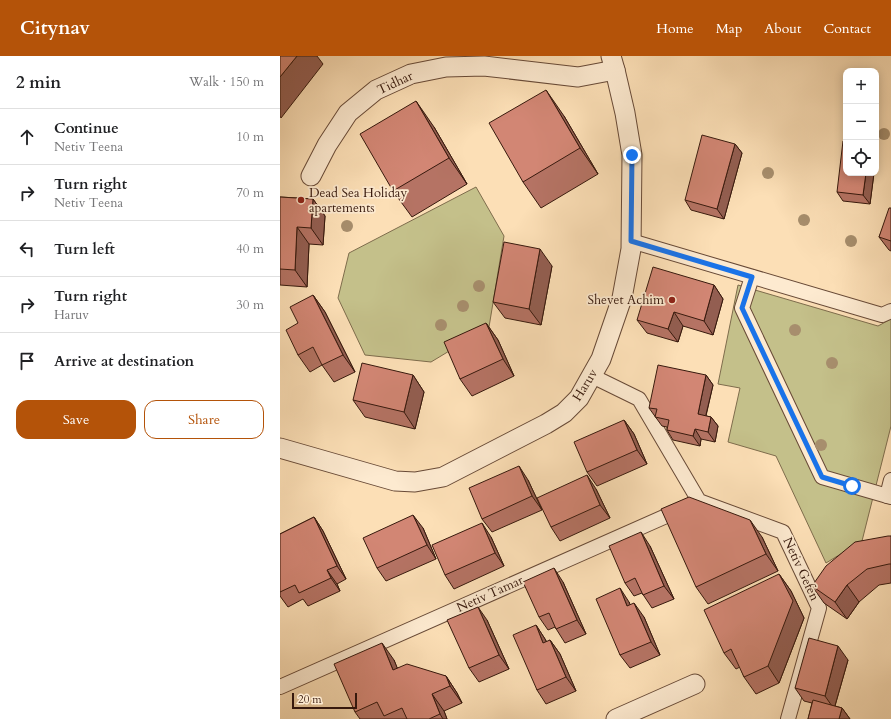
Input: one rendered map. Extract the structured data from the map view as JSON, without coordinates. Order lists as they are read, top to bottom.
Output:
{
  "streets": {
    "street": [
      "Tidhar",
      "Haruv",
      "Netiv Gefen",
      "Netiv Tamar"
    ]
  },
  "crossings": [
    ["Tidhar", "Haruv"],
    ["Netiv Gefen", "Netiv Tamar"]
  ],
  "places": ["Dead Sea Holiday apartements", "Shevet Achim"],
  "scale_bar": "20 m",
  "page": {
    "header": "Citynav",
    "nav": [
      "Home",
      "Map",
      "About",
      "Contact"
    ],
    "heading": ["2 min", "Walk · 150 m"],
    "map_buttons": ["+", "−"],
    "list": [
      ["Continue", "Netiv Teena", "10 m"],
      ["Turn right", "Netiv Teena", "70 m"],
      ["Turn left", "40 m"],
      ["Turn right", "Haruv", "30 m"],
      "Arrive at destination"
    ],
    "buttons": ["Save", "Share"],
    "scale": "20 m"
  }
}
